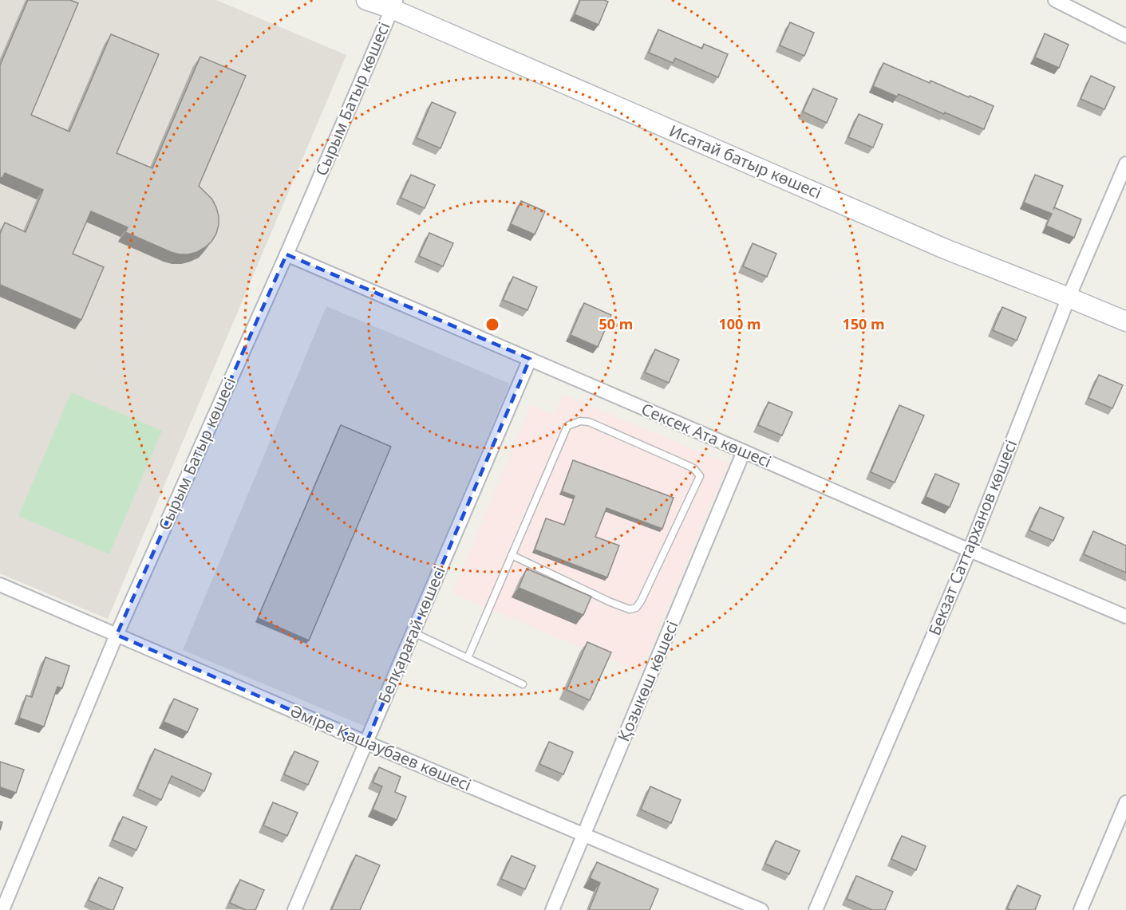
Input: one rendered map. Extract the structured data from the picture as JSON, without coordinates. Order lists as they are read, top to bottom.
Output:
{
  "streets": {
    "street": [
      "Сырым Батыр көшесі",
      "Исатай батыр көшесі",
      "Сексек Ата көшесі",
      "Бекзат Саттарханов көшесі",
      "Белқарағай көшесі",
      "Қозыкөш көшесі",
      "Әміре Қашаубаев көшесі"
    ]
  },
  "crossings": [
    ["Сырым Батыр көшесі", "Исатай батыр көшесі"],
    ["Сырым Батыр көшесі", "Сексек Ата көшесі"],
    ["Сырым Батыр көшесі", "Әміре Қашаубаев көшесі"],
    ["Исатай батыр көшесі", "Бекзат Саттарханов көшесі"],
    ["Сексек Ата көшесі", "Бекзат Саттарханов көшесі"],
    ["Сексек Ата көшесі", "Белқарағай көшесі"],
    ["Сексек Ата көшесі", "Қозыкөш көшесі"],
    ["Белқарағай көшесі", "Әміре Қашаубаев көшесі"],
    ["Қозыкөш көшесі", "Әміре Қашаубаев көшесі"]
  ],
  "rings": ["50 m", "100 m", "150 m"]
}
